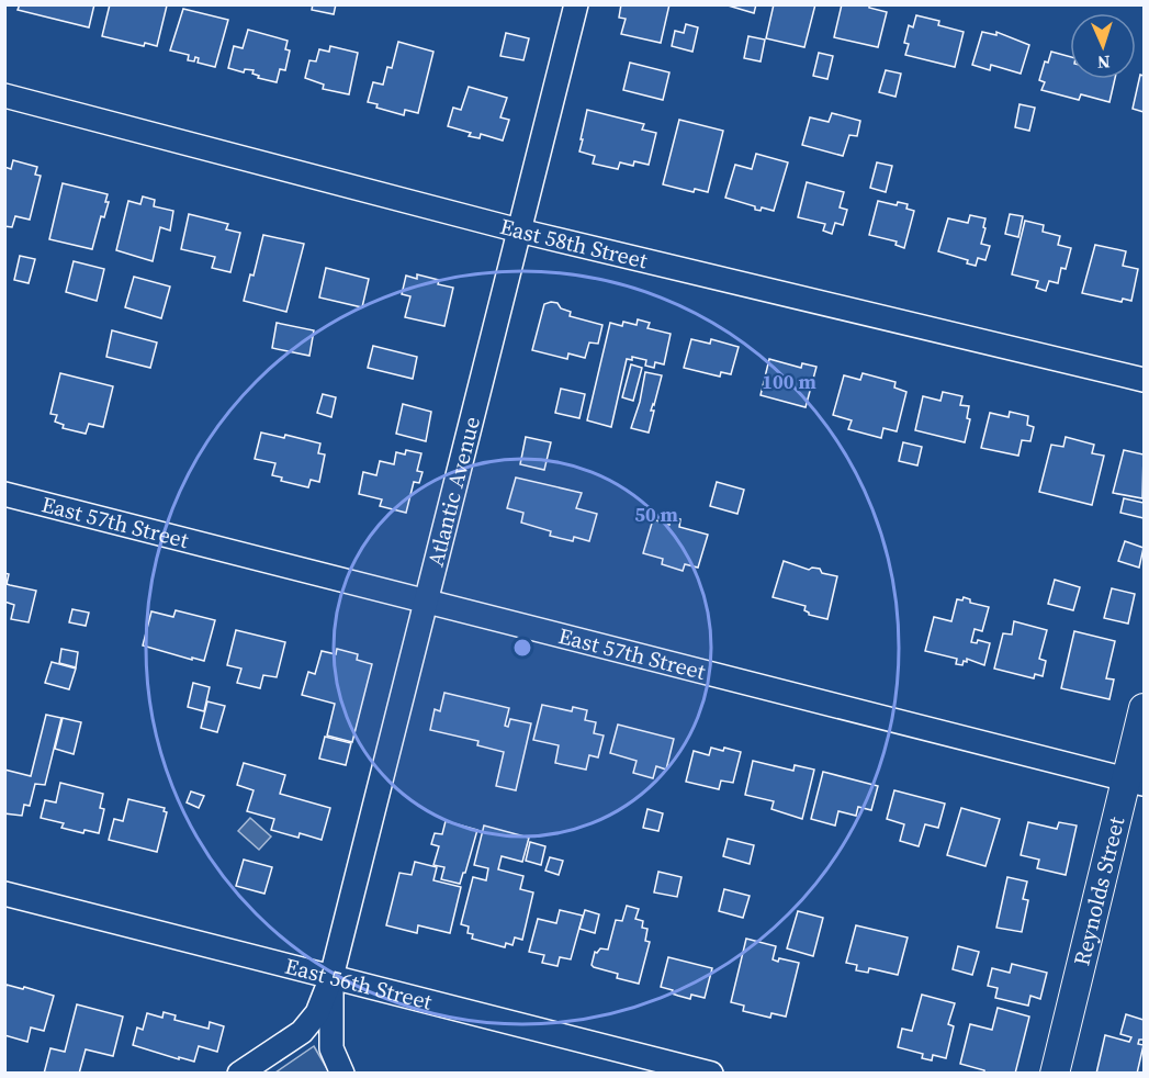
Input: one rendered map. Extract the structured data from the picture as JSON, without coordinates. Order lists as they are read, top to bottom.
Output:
{
  "streets": {
    "street": [
      "East 58th Street",
      "Atlantic Avenue",
      "East 57th Street",
      "Reynolds Street",
      "East 56th Street"
    ]
  },
  "crossings": [
    ["East 58th Street", "Atlantic Avenue"],
    ["Atlantic Avenue", "East 57th Street"],
    ["Atlantic Avenue", "East 56th Street"],
    ["East 57th Street", "Reynolds Street"]
  ],
  "north": "bottom",
  "rings": ["100 m", "50 m"]
}
